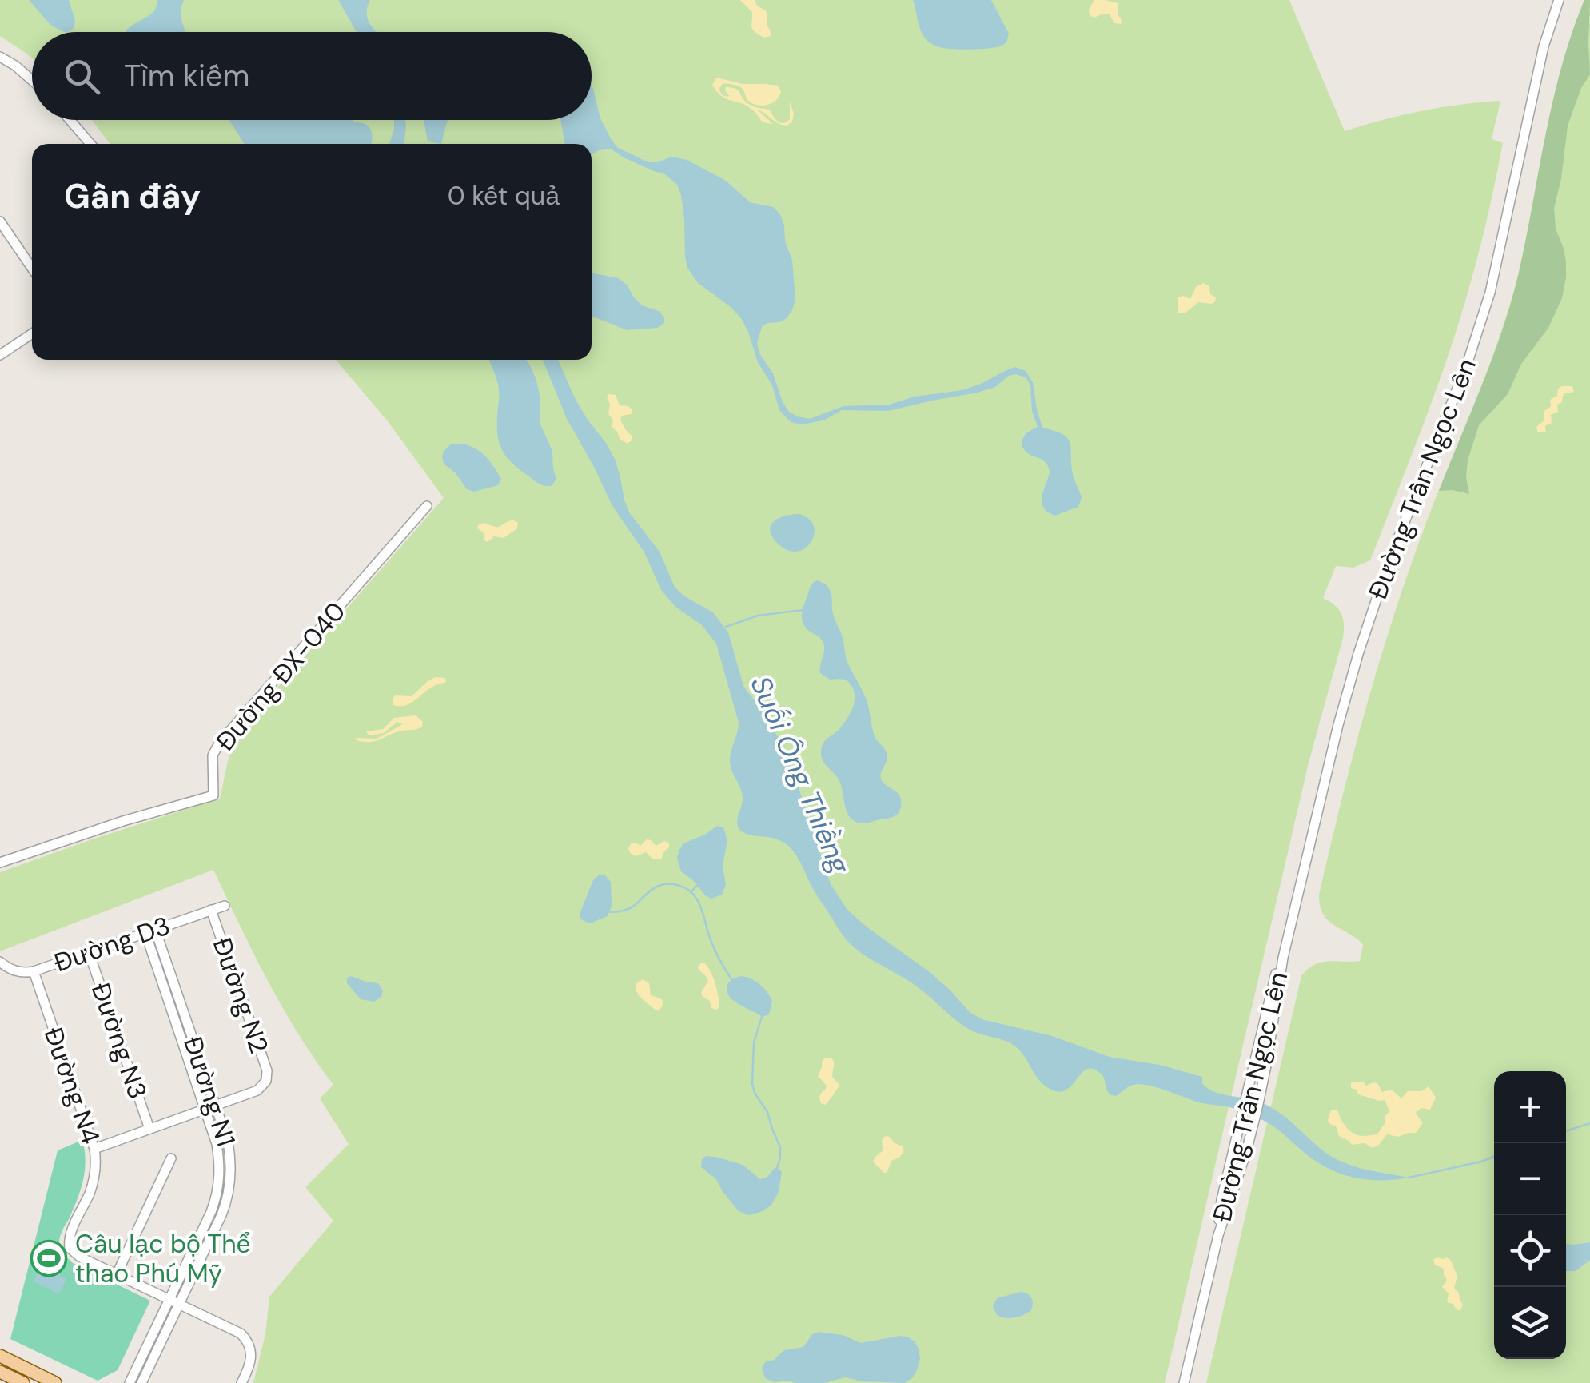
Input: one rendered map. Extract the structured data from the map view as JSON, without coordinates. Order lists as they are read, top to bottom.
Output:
{
  "streets": {
    "street": [
      "Đường Trần Ngọc Lên",
      "Đường ĐX-040",
      "Đường D3",
      "Đường N2",
      "Đường N3",
      "Đường N4",
      "Đường N1"
    ]
  },
  "crossings": [
    ["Đường D3", "Đường N2"],
    ["Đường D3", "Đường N3"],
    ["Đường D3", "Đường N4"],
    ["Đường D3", "Đường N1"],
    ["Đường N2", "Đường N1"]
  ],
  "water": ["Suối Ông Thiềng"],
  "places": {
    "sports": ["Câu lạc bộ Thể thao Phú Mỹ"]
  },
  "page": {
    "search": "Tìm kiếm",
    "heading": ["Gần đây", "0 kết quả"],
    "map_buttons": ["+", "−"]
  }
}
